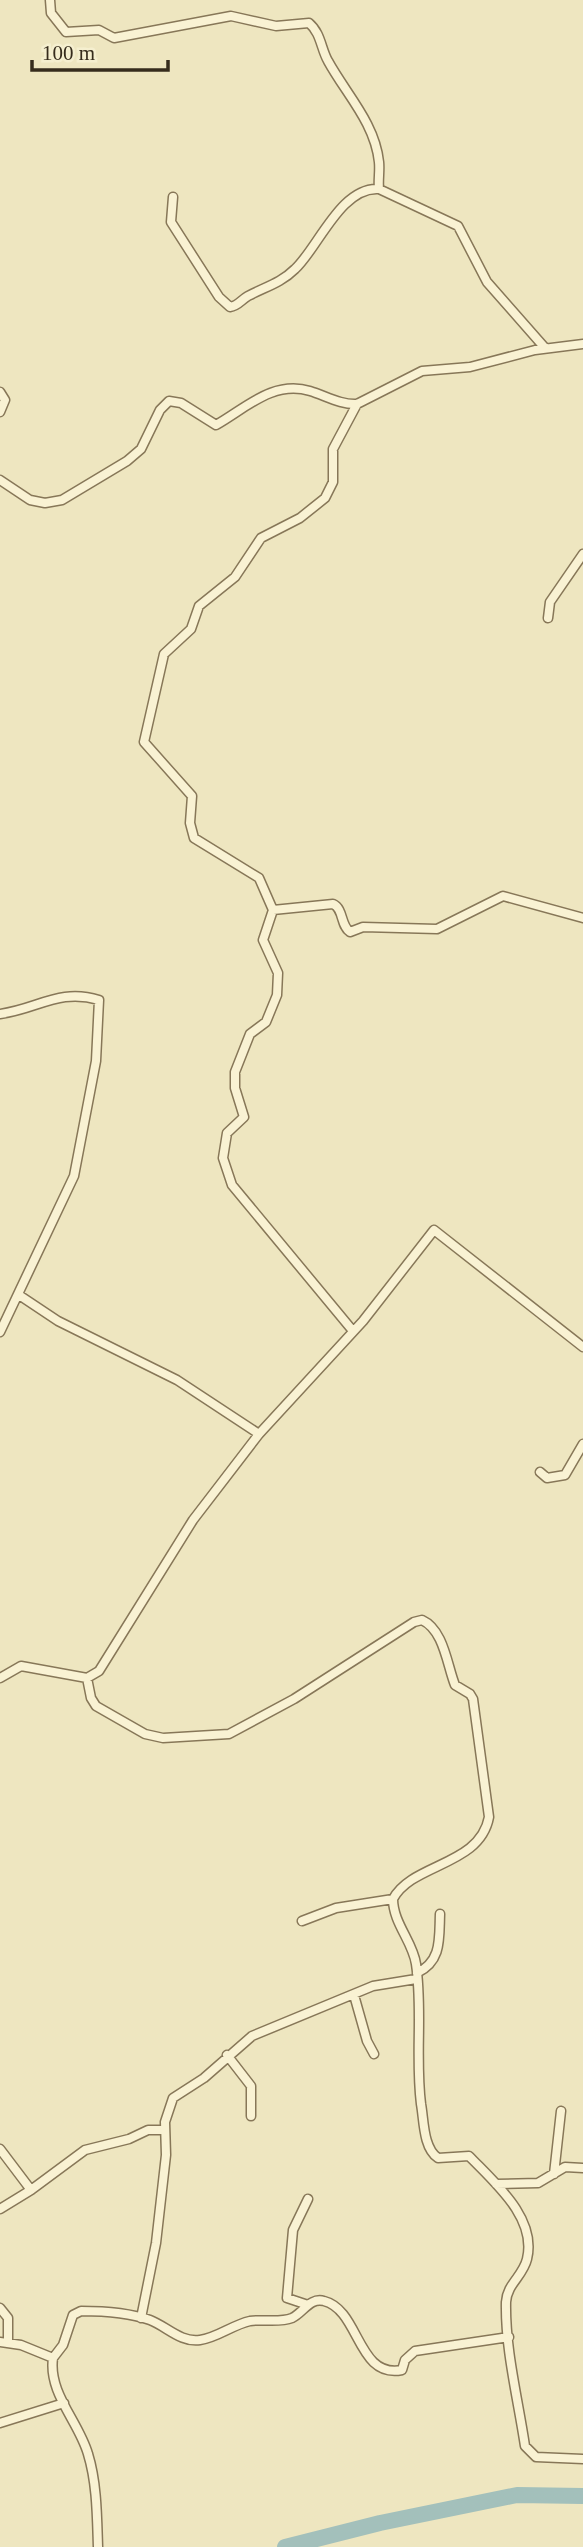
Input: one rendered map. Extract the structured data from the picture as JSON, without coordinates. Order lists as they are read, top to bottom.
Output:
{
  "scale_bar": "100 m"
}
